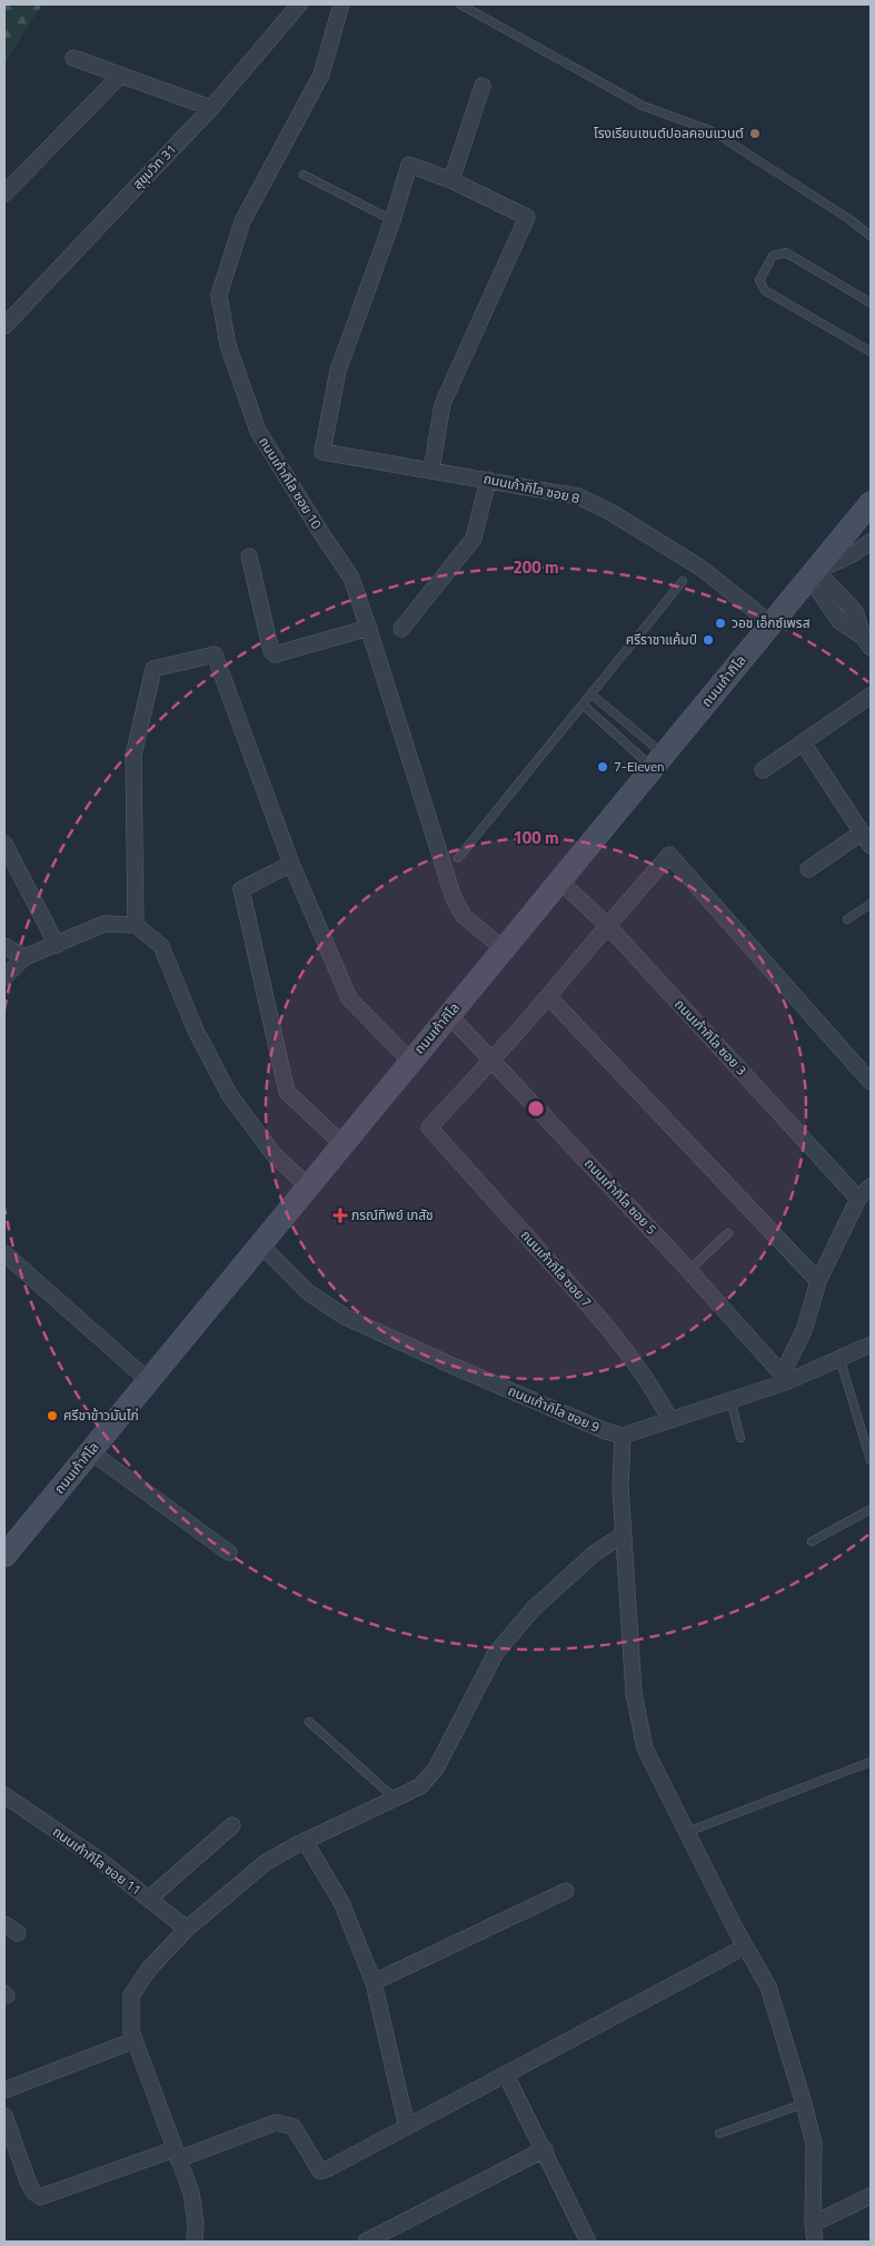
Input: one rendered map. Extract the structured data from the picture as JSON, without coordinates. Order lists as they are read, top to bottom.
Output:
{
  "streets": {
    "main road": ["ถนนเก้ากิโล"],
    "street": [
      "สุขุมวิท 31",
      "ถนนเก้ากิโล ซอย 10",
      "ถนนเก้ากิโล ซอย 8",
      "ถนนเก้ากิโล ซอย 3",
      "ถนนเก้ากิโล ซอย 5",
      "ถนนเก้ากิโล ซอย 7",
      "ถนนเก้ากิโล ซอย 9",
      "ถนนเก้ากิโล ซอย 11"
    ]
  },
  "crossings": [
    ["ถนนเก้ากิโล ซอย 10", "ถนนเก้ากิโล"],
    ["ถนนเก้ากิโล ซอย 8", "ถนนเก้ากิโล"],
    ["ถนนเก้ากิโล", "ถนนเก้ากิโล ซอย 3"],
    ["ถนนเก้ากิโล", "ถนนเก้ากิโล ซอย 5"],
    ["ถนนเก้ากิโล", "ถนนเก้ากิโล ซอย 9"],
    ["ถนนเก้ากิโล ซอย 5", "ถนนเก้ากิโล ซอย 7"]
  ],
  "places": {
    "other": [
      "โรงเรียนเซนต์ปอลคอนแวนต์",
      "วอช เอ็กซ์เพรส",
      "ศรีราชาแค้มป์",
      "7-Eleven",
      "ศรีชาข้าวมันไก่"
    ],
    "health": ["ภรณ์ทิพย์ เภสัช"]
  },
  "rings": ["200 m", "100 m"]
}
